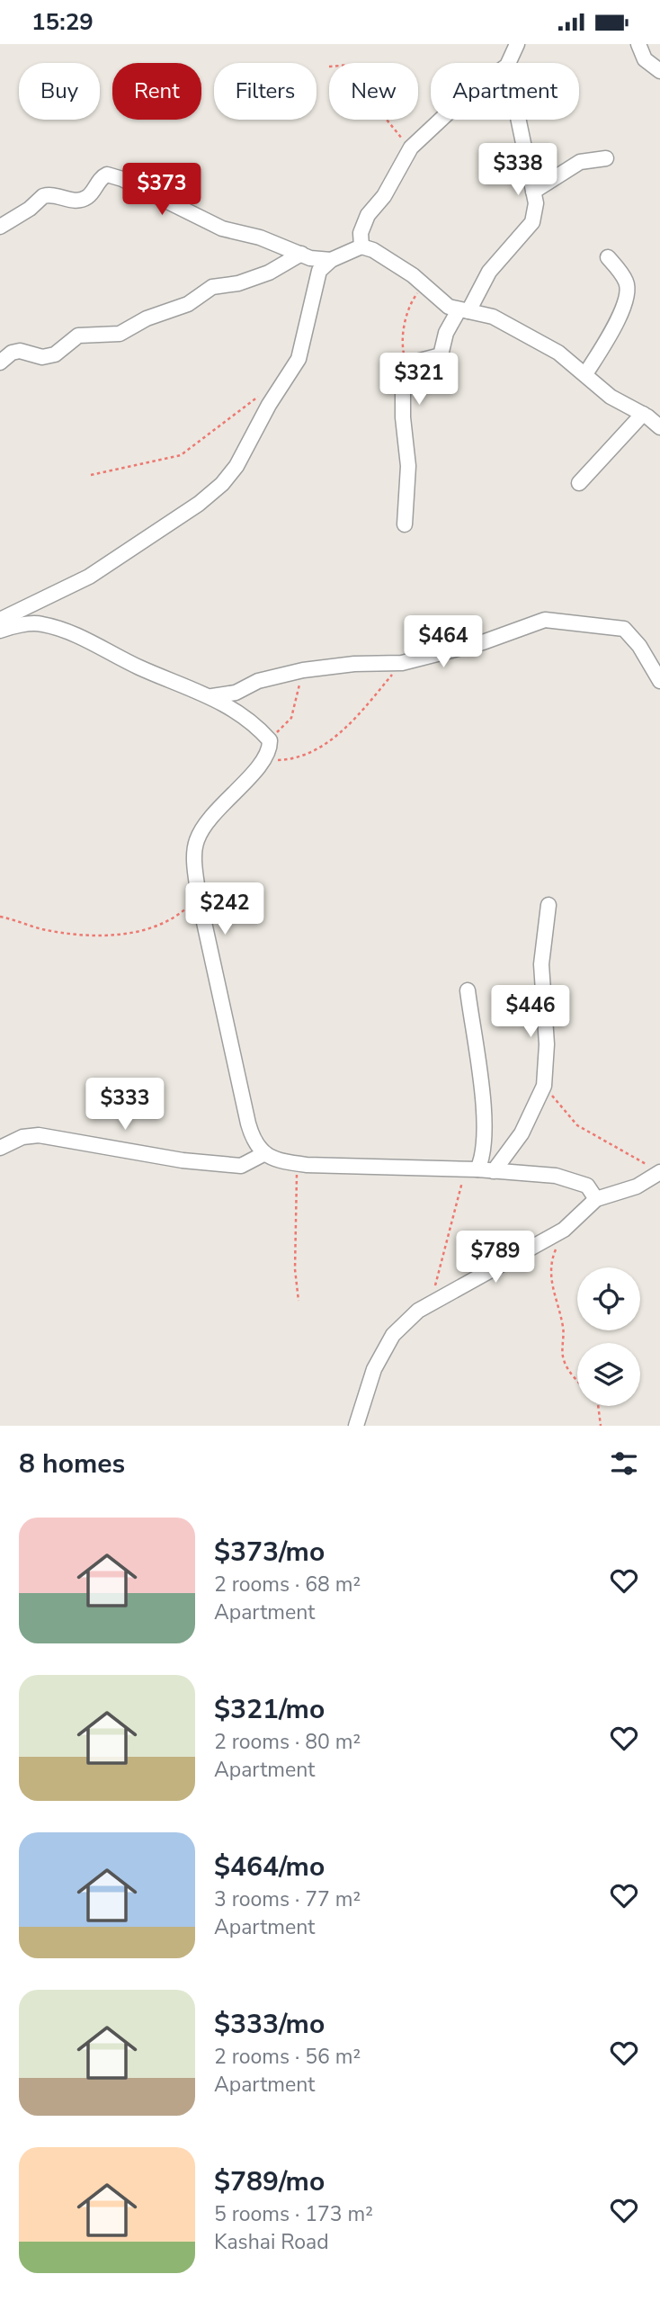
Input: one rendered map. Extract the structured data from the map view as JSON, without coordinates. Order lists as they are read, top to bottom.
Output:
{
  "page": {
    "status": "15:29",
    "chip": [
      "Buy",
      "Rent",
      "Filters",
      "New",
      "Apartment"
    ],
    "price": [
      "$338",
      "$373",
      "$321",
      "$464",
      "$242",
      "$446",
      "$333",
      "$789"
    ],
    "heading": "8 homes",
    "list": [
      {
        "name": "$373/mo",
        "note": "2 rooms · 68 m² · Apartment"
      },
      {
        "name": "$321/mo",
        "note": "2 rooms · 80 m² · Apartment"
      },
      {
        "name": "$464/mo",
        "note": "3 rooms · 77 m² · Apartment"
      },
      {
        "name": "$333/mo",
        "note": "2 rooms · 56 m² · Apartment"
      },
      {
        "name": "$789/mo",
        "note": "5 rooms · 173 m² · Kashai Road"
      }
    ]
  }
}
